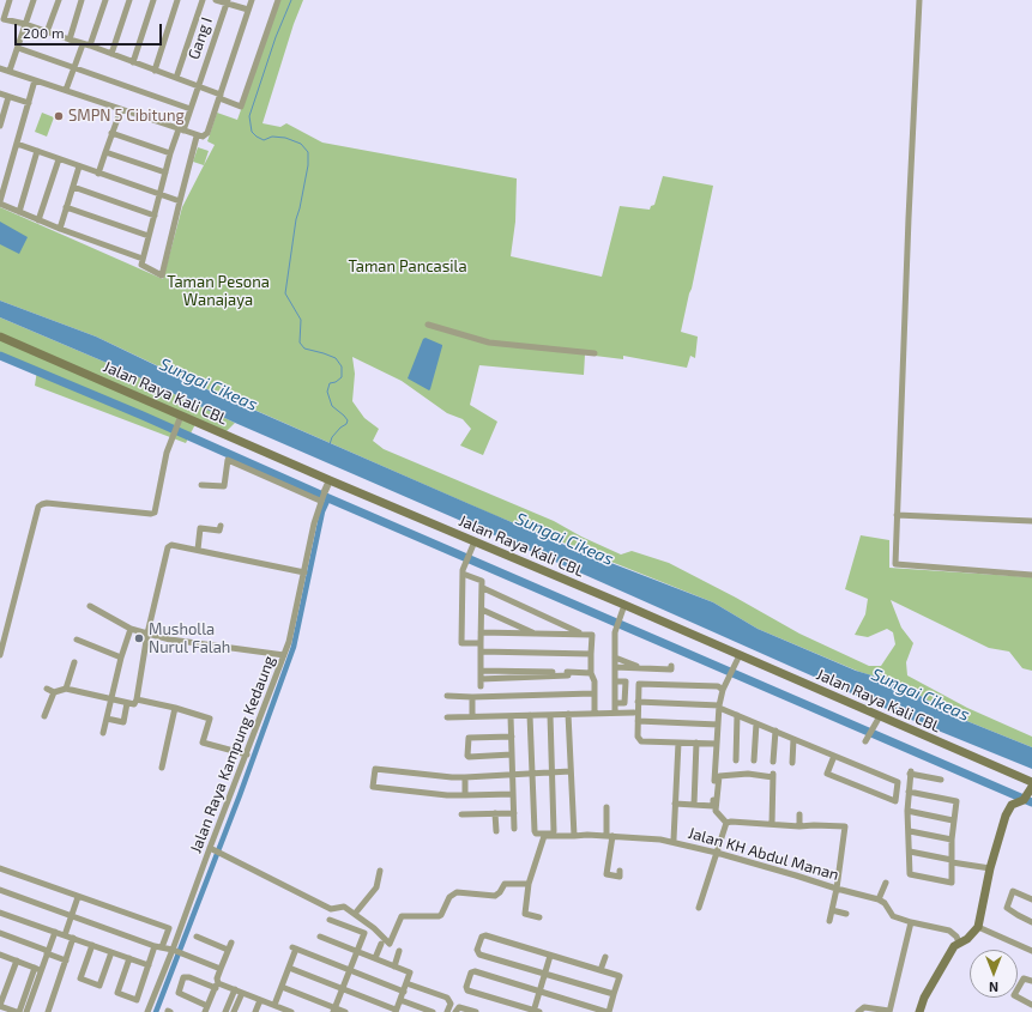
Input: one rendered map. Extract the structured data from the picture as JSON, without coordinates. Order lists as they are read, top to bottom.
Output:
{
  "streets": {
    "main road": ["Jalan Raya Kali CBL"],
    "street": ["Gang I", "Jalan Raya Kampung Kedaung", "Jalan KH Abdul Manan"]
  },
  "water": ["Sungai Cikeas"],
  "parks": ["Taman Pancasila", "Taman Pesona Wanajaya"],
  "places": ["SMPN 5 Cibitung", "Musholla Nurul Falah"],
  "scale_bar": "200 m",
  "north": "bottom"
}
